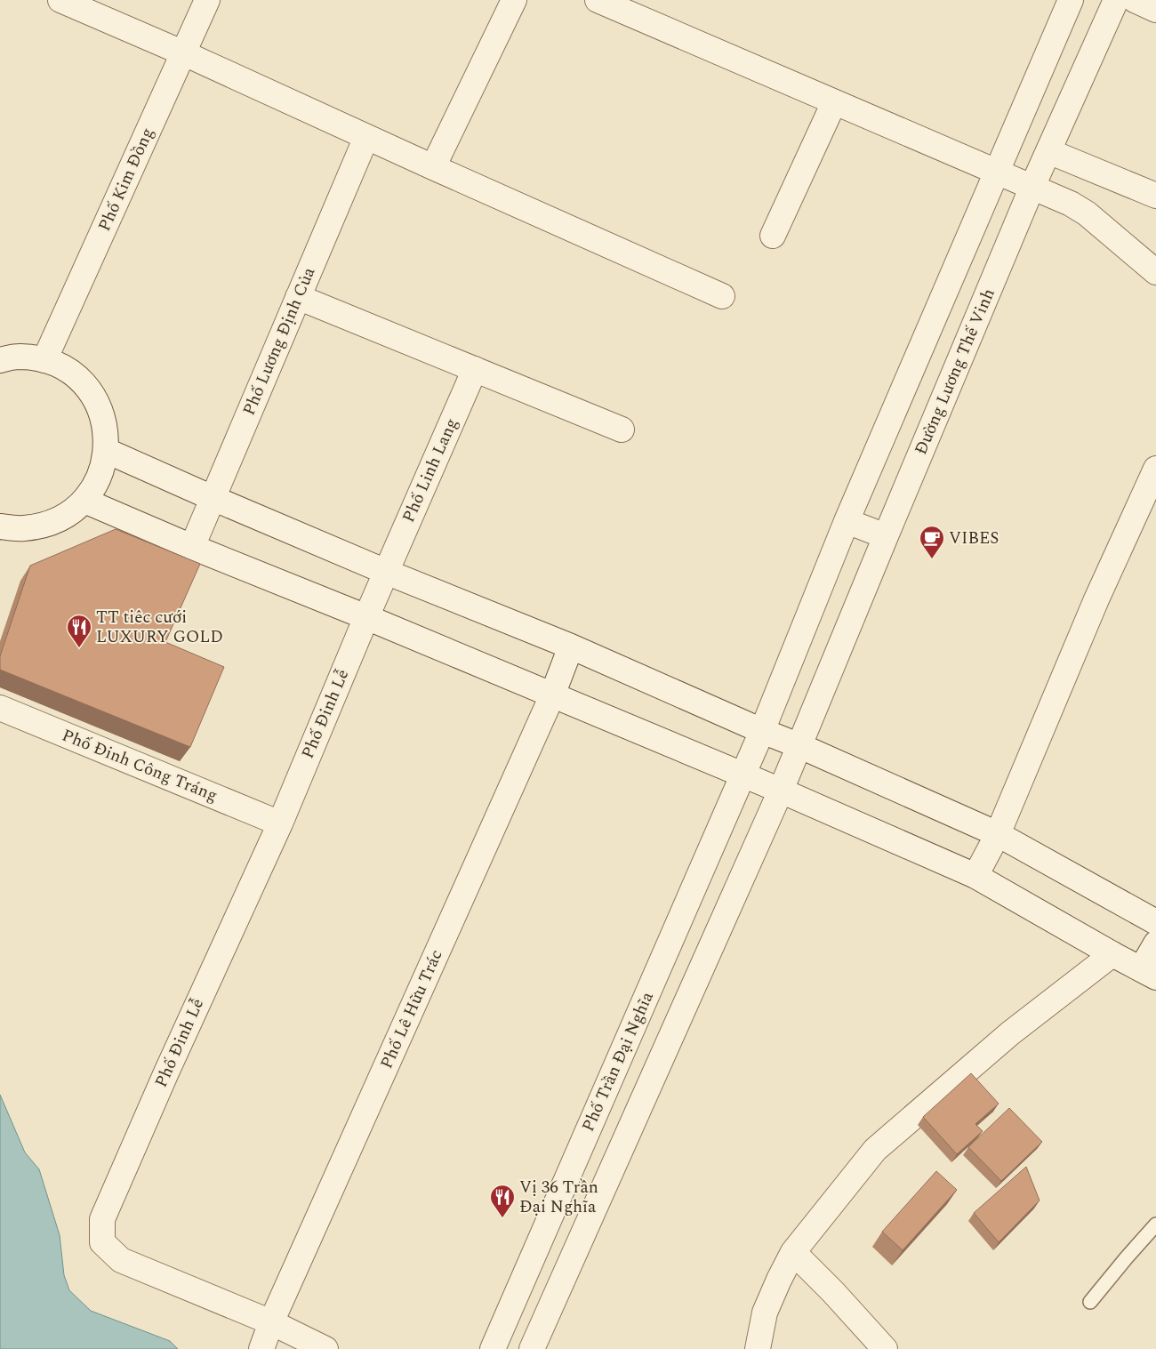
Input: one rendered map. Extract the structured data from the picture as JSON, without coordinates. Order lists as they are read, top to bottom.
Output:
{
  "streets": {
    "street": [
      "Phố Kim Đồng",
      "Phố Lương Định Của",
      "Đường Lương Thế Vinh",
      "Phố Linh Lang",
      "Phố Đinh Lễ",
      "Phố Đinh Công Tráng",
      "Phố Lê Hữu Trác",
      "Phố Trần Đại Nghĩa"
    ]
  },
  "crossings": [
    ["Phố Linh Lang", "Phố Đinh Lễ"],
    ["Phố Đinh Lễ", "Phố Đinh Công Tráng"],
    ["Phố Đinh Lễ", "Phố Lê Hữu Trác"]
  ],
  "places": {
    "cafe": ["VIBES"],
    "restaurant": ["TT tiêc cưới LUXURY GOLD", "Vị 36 Trần Đại Nghĩa"]
  }
}
